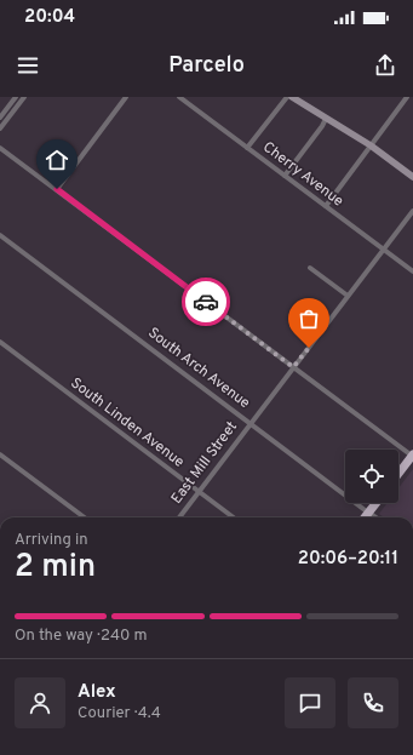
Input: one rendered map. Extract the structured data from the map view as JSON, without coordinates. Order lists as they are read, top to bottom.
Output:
{
  "streets": {
    "street": [
      "Cherry Avenue",
      "South Arch Avenue",
      "South Linden Avenue",
      "East Mill Street"
    ]
  },
  "crossings": [
    ["Cherry Avenue", "East Mill Street"],
    ["South Arch Avenue", "East Mill Street"],
    ["South Linden Avenue", "East Mill Street"]
  ],
  "page": {
    "status": "20:04",
    "header": "Parcelo",
    "heading": ["2 min", "Arriving in", "20:06–20:11"],
    "panel": ["Alex", "Courier · 4.4"],
    "bar": "On the way · 240 m"
  }
}
